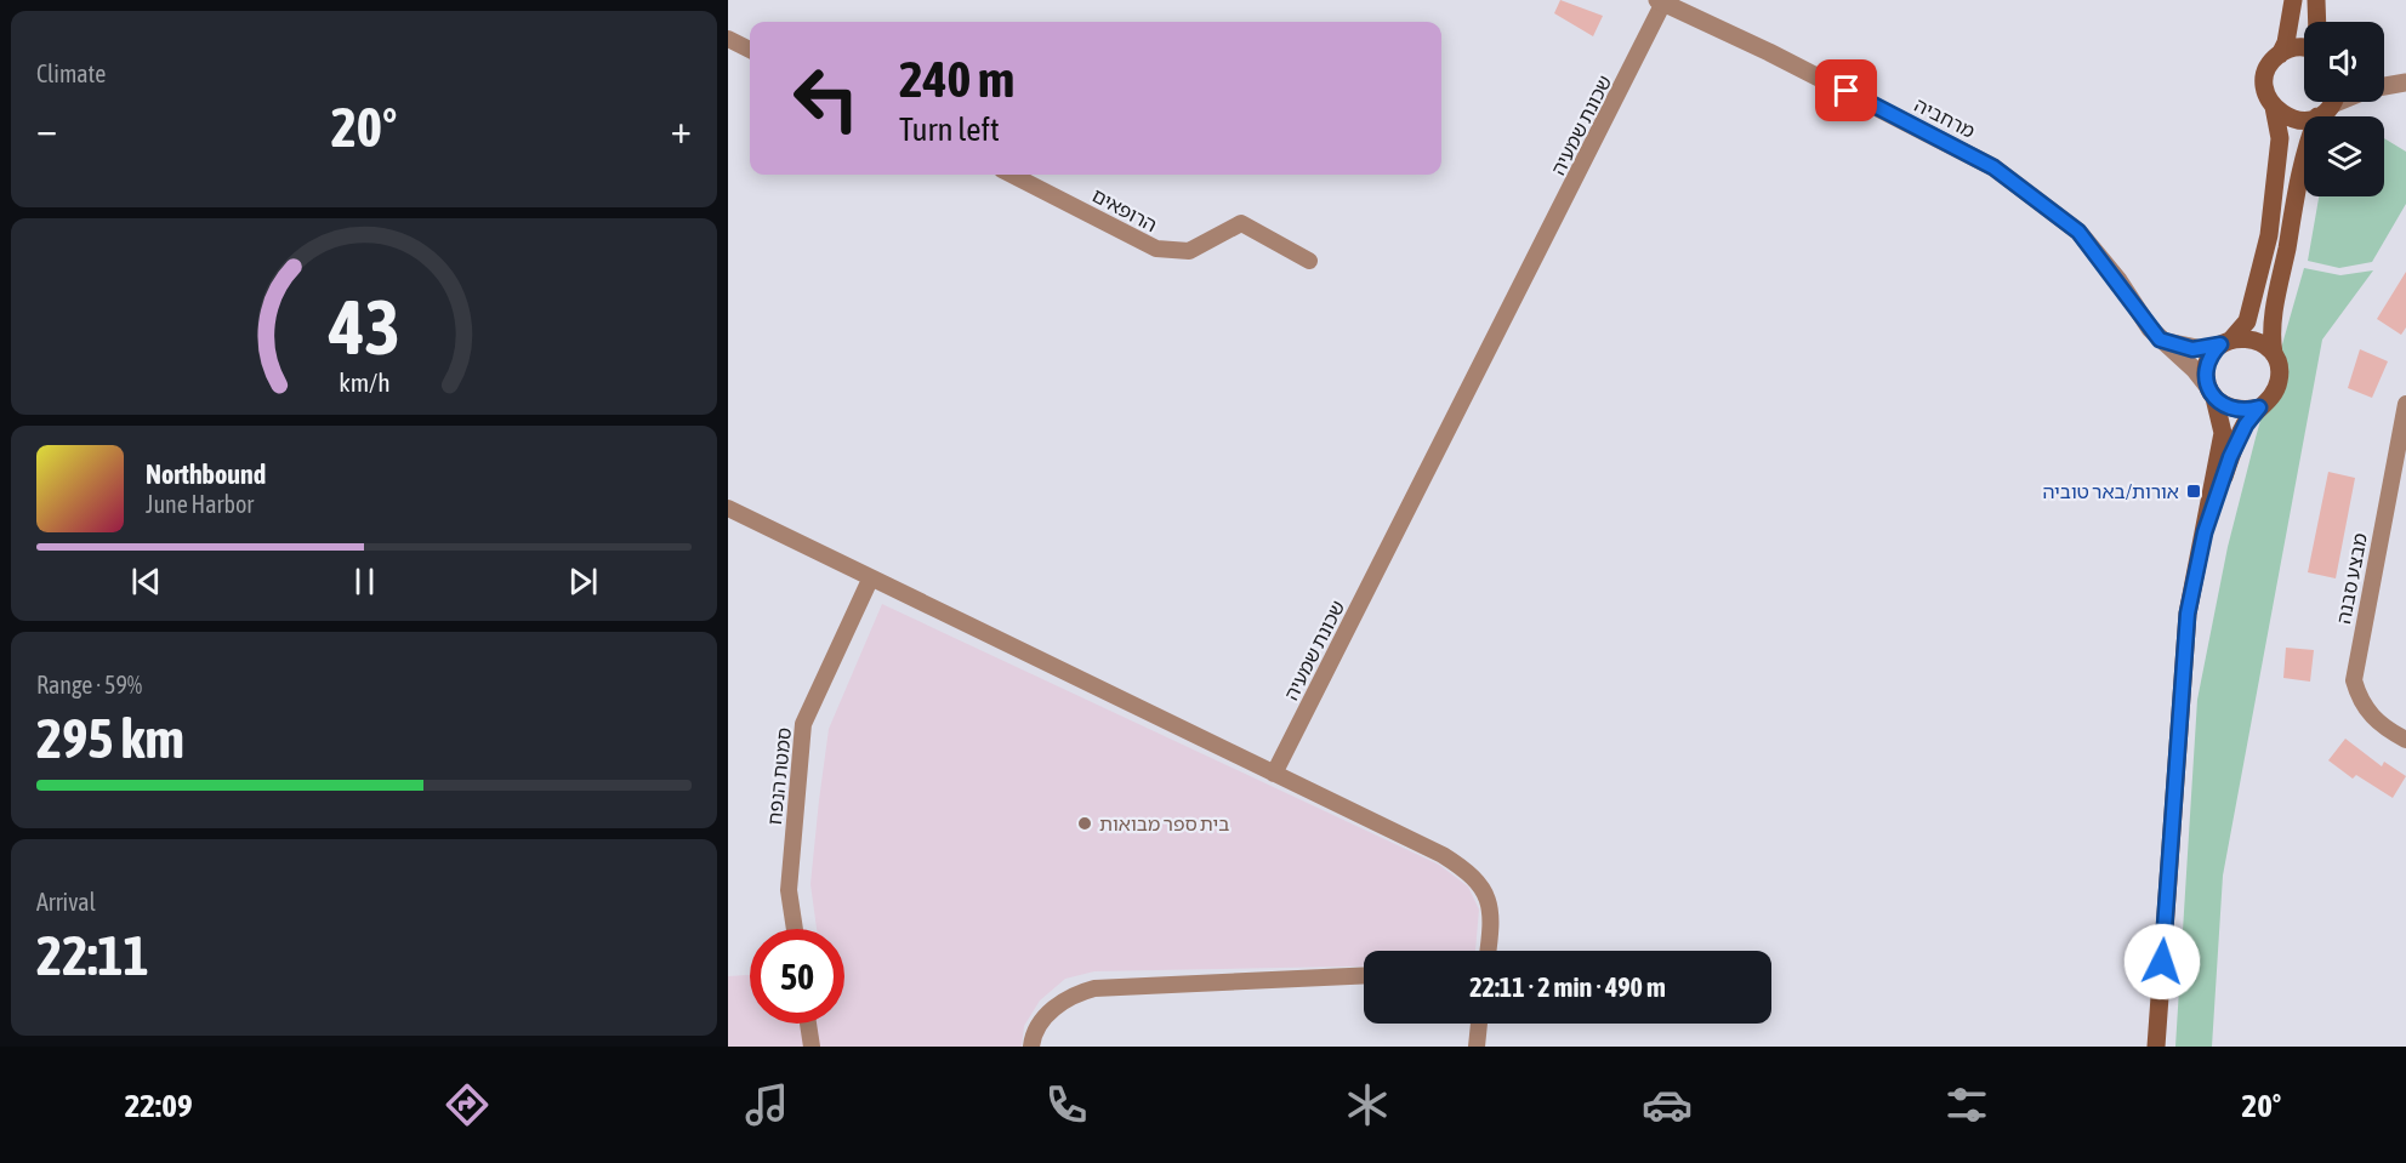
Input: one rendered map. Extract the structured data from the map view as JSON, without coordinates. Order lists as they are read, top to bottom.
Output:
{
  "streets": {
    "street": [
      "מרחביה",
      "שכונת שמעיה",
      "הרופאים",
      "מבצע סבנה",
      "סמטת הנפח"
    ]
  },
  "crossings": [
    ["מרחביה", "שכונת שמעיה"]
  ],
  "places": {
    "transit": ["אורות/באר טוביה"],
    "other": ["בית ספר מבואות"]
  },
  "page": {
    "tile": [
      "Climate",
      ["Range · 59%", "295 km"],
      ["Arrival", "22:11"]
    ],
    "turn": ["240 m", "Turn left"],
    "heat": ["−", "20°", "+"],
    "song": ["Northbound", "June Harbor"],
    "limit": "50",
    "trip": "22:11 · 2 min · 490 m",
    "tabs": ["22:09", "20°"],
    "gauge": ["43", "km/h"]
  }
}
